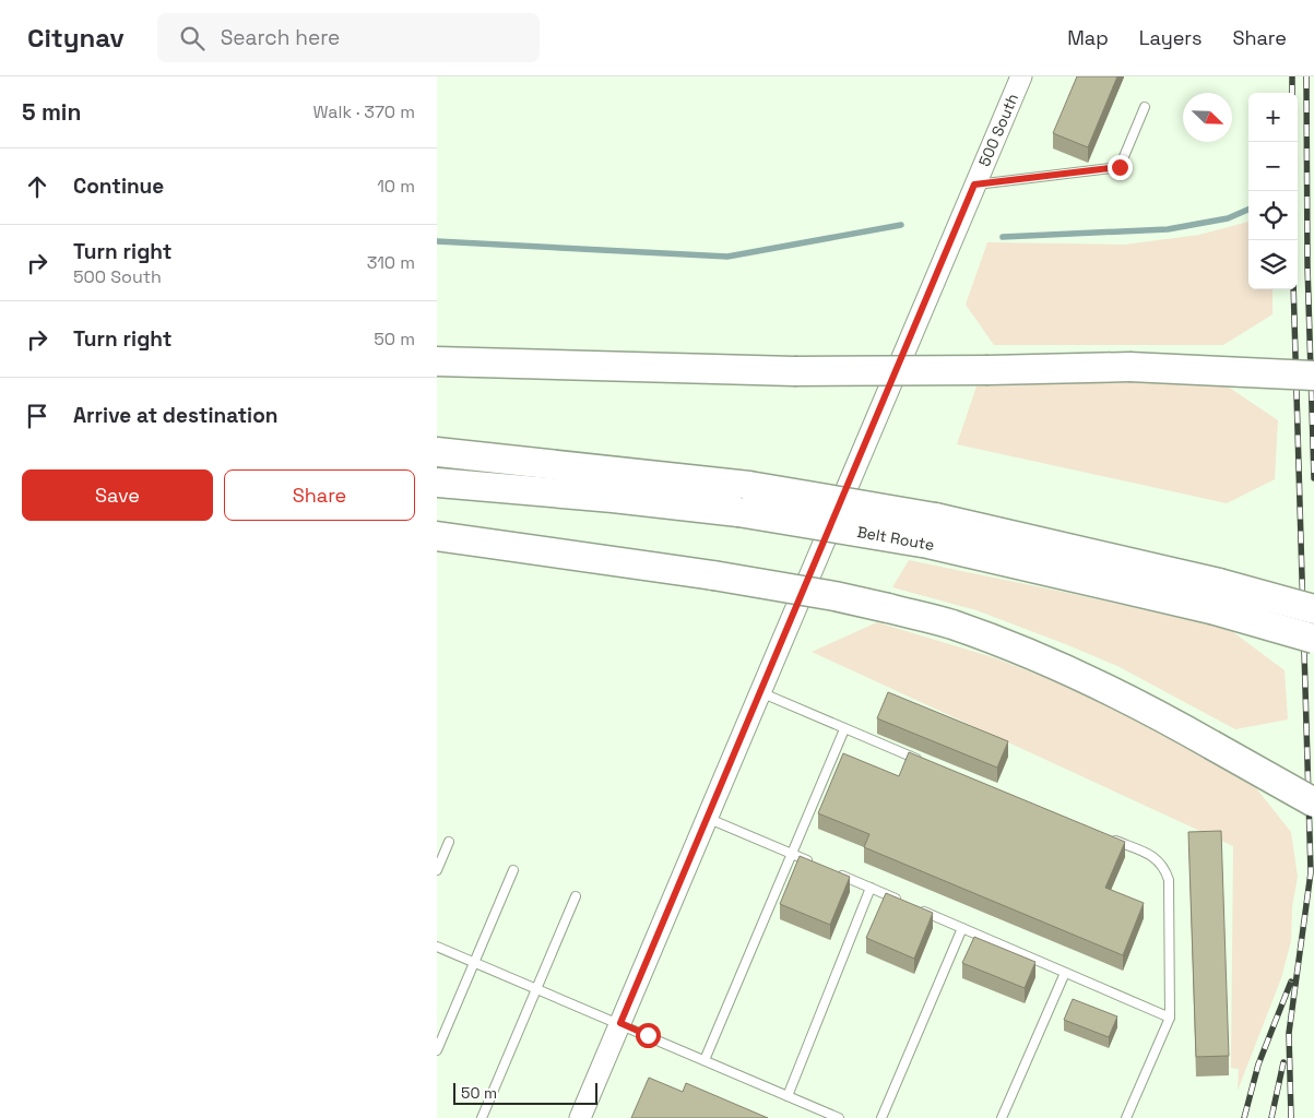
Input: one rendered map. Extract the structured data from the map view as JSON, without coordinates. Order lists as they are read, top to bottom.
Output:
{
  "streets": {
    "highway": ["Belt Route"],
    "street": ["500 South"]
  },
  "scale_bar": "50 m",
  "north": "bottom right",
  "page": {
    "header": "Citynav",
    "search": "Search here",
    "nav": ["Map", "Layers", "Share"],
    "heading": ["5 min", "Walk · 370 m"],
    "map_buttons": ["+", "−"],
    "list": [
      ["Continue", "10 m"],
      ["Turn right", "500 South", "310 m"],
      ["Turn right", "50 m"],
      "Arrive at destination"
    ],
    "buttons": ["Save", "Share"],
    "scale": "50 m"
  }
}
